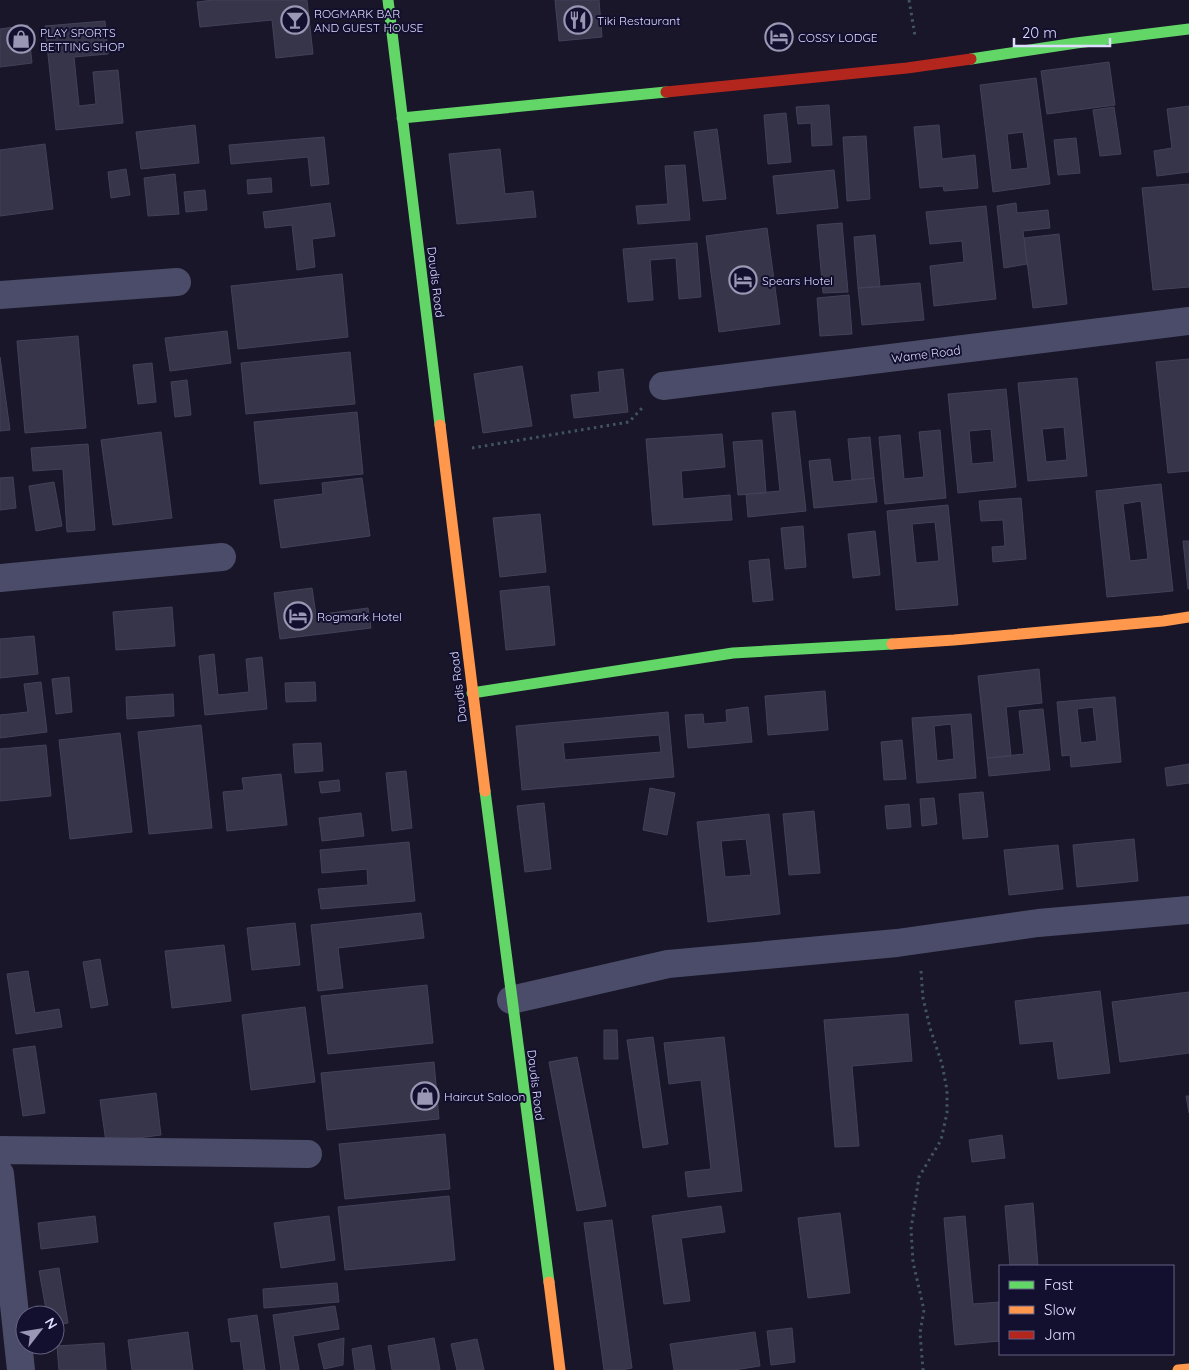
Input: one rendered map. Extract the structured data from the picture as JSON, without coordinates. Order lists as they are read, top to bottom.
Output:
{
  "streets": {
    "street": ["Daudis Road", "Wame Road"]
  },
  "places": {
    "bar": ["ROGMARK BAR AND GUEST HOUSE"],
    "restaurant": ["Tiki Restaurant"],
    "hotel": ["COSSY LODGE", "Spears Hotel", "Rogmark Hotel"],
    "shop": ["PLAY SPORTS BETTING SHOP", "Haircut Saloon"]
  },
  "legend": ["Fast", "Slow", "Jam"],
  "scale_bar": "20 m",
  "north": "top right"
}
